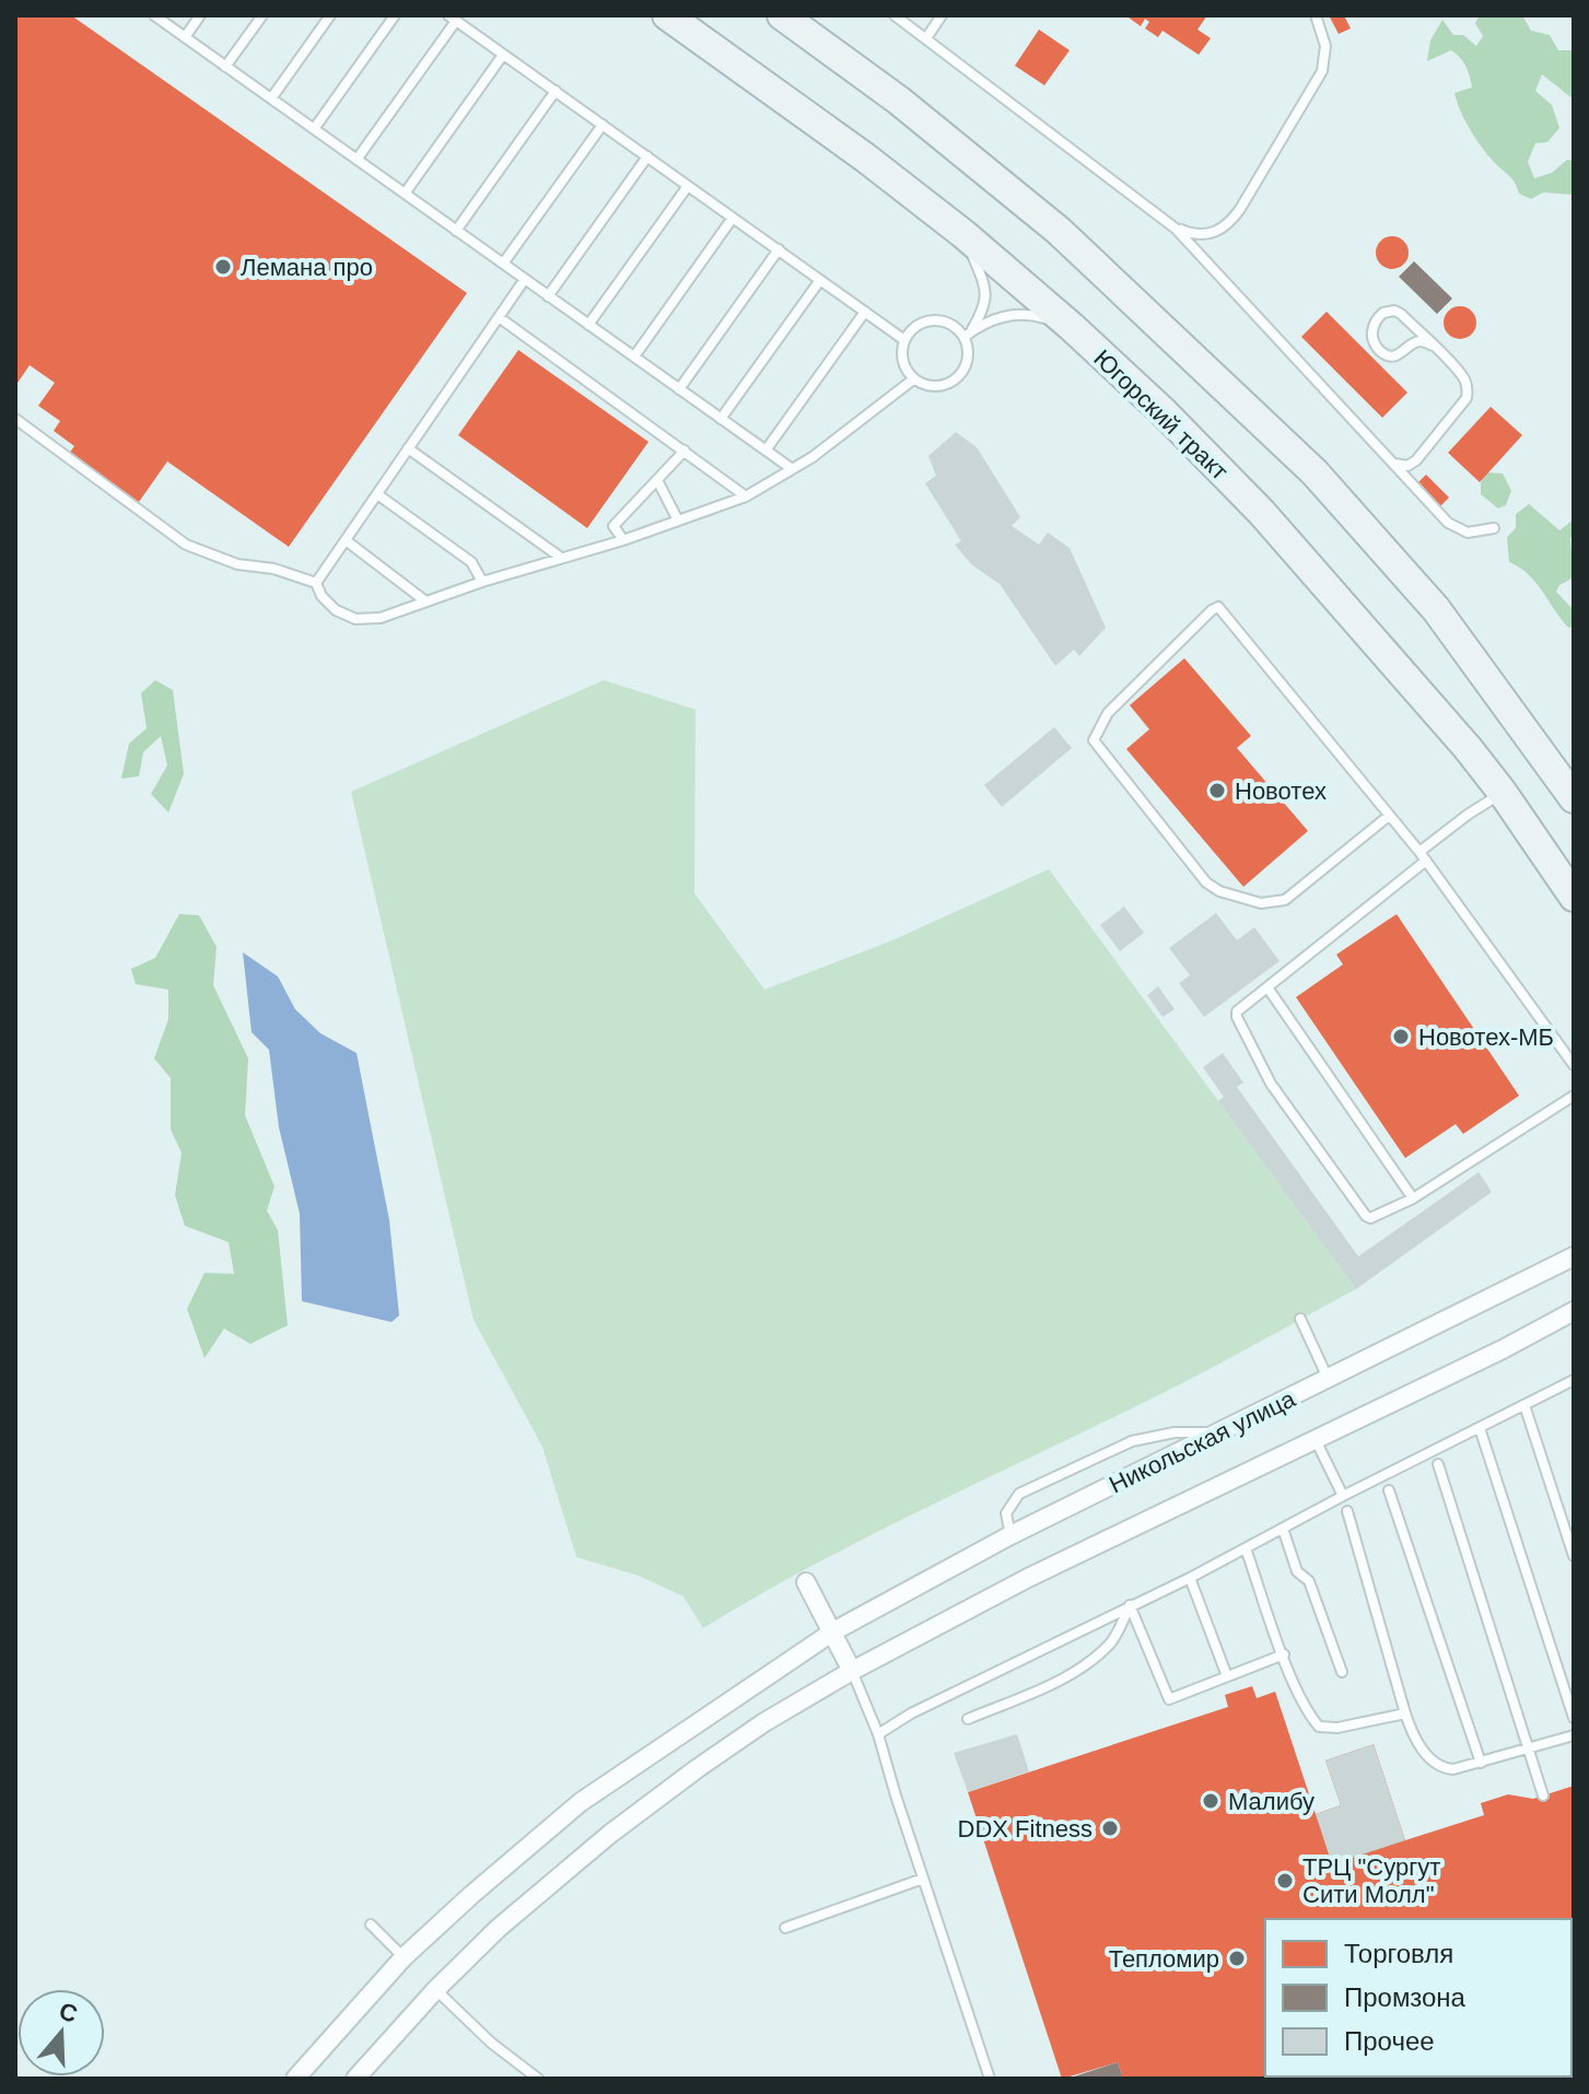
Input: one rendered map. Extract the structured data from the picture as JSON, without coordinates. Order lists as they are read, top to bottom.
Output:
{
  "streets": {
    "main road": ["Югорский тракт"],
    "street": ["Никольская улица"]
  },
  "places": [
    "Лемана про",
    "Новотех",
    "Новотех-МБ",
    "Малибу",
    "DDX Fitness",
    "ТРЦ \"Сургут Сити Молл\"",
    "Тепломир"
  ],
  "legend": ["Торговля", "Промзона", "Прочее"],
  "north": "top"
}
